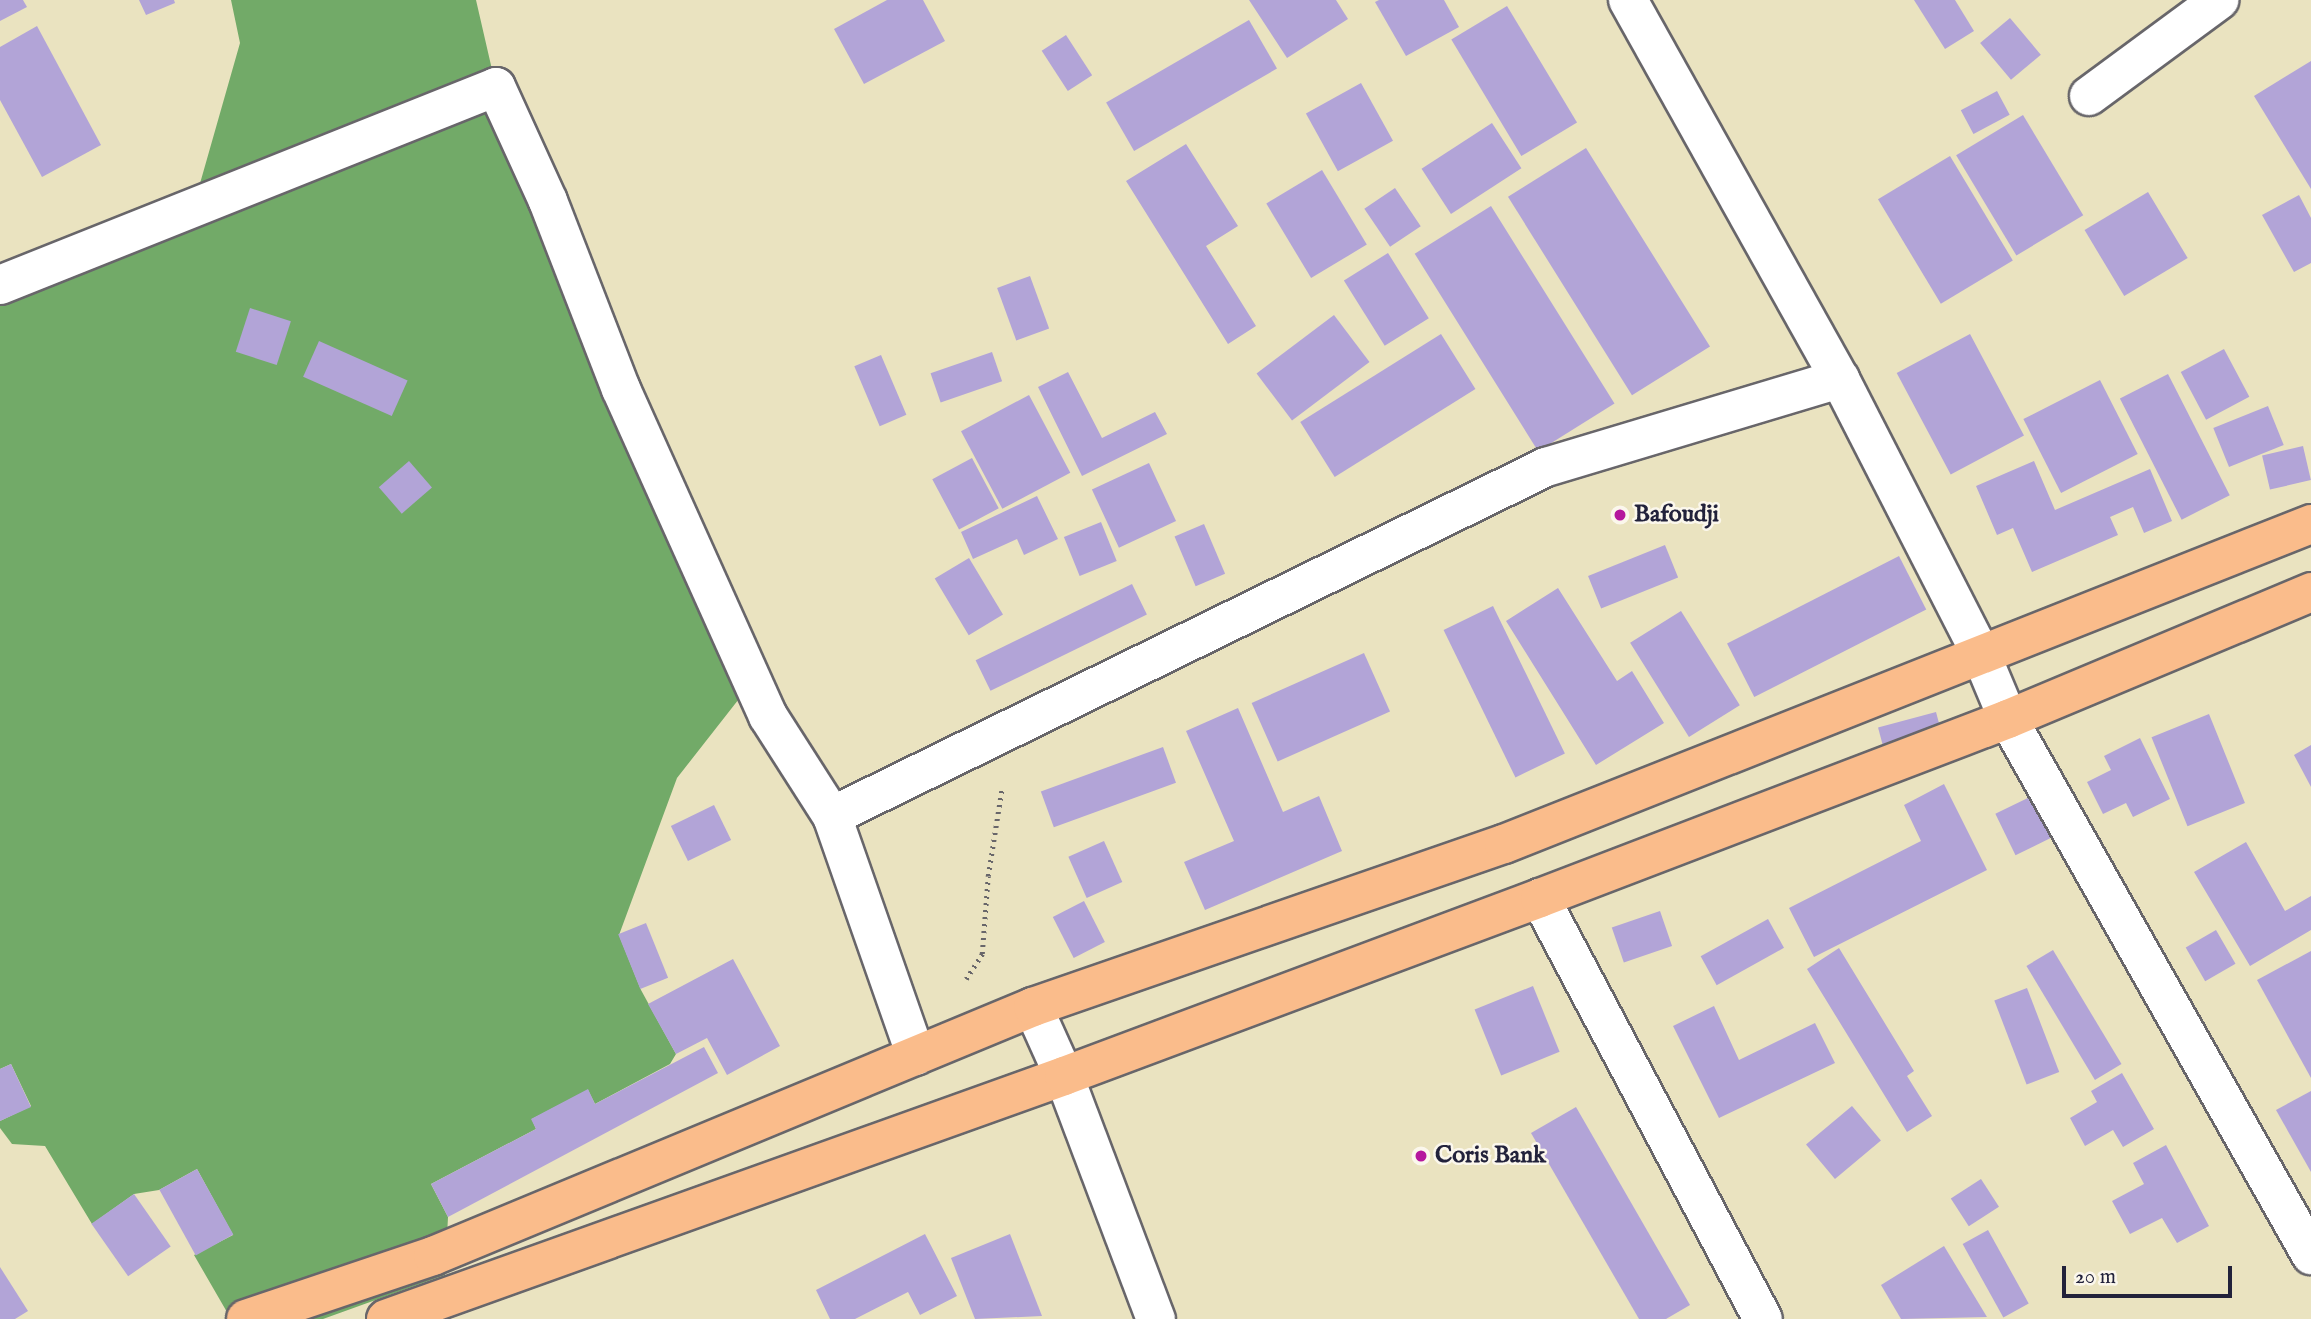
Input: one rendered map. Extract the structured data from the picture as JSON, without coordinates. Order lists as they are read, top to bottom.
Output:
{
  "places": ["Bafoudji", "Coris Bank"],
  "scale_bar": "20 m"
}
